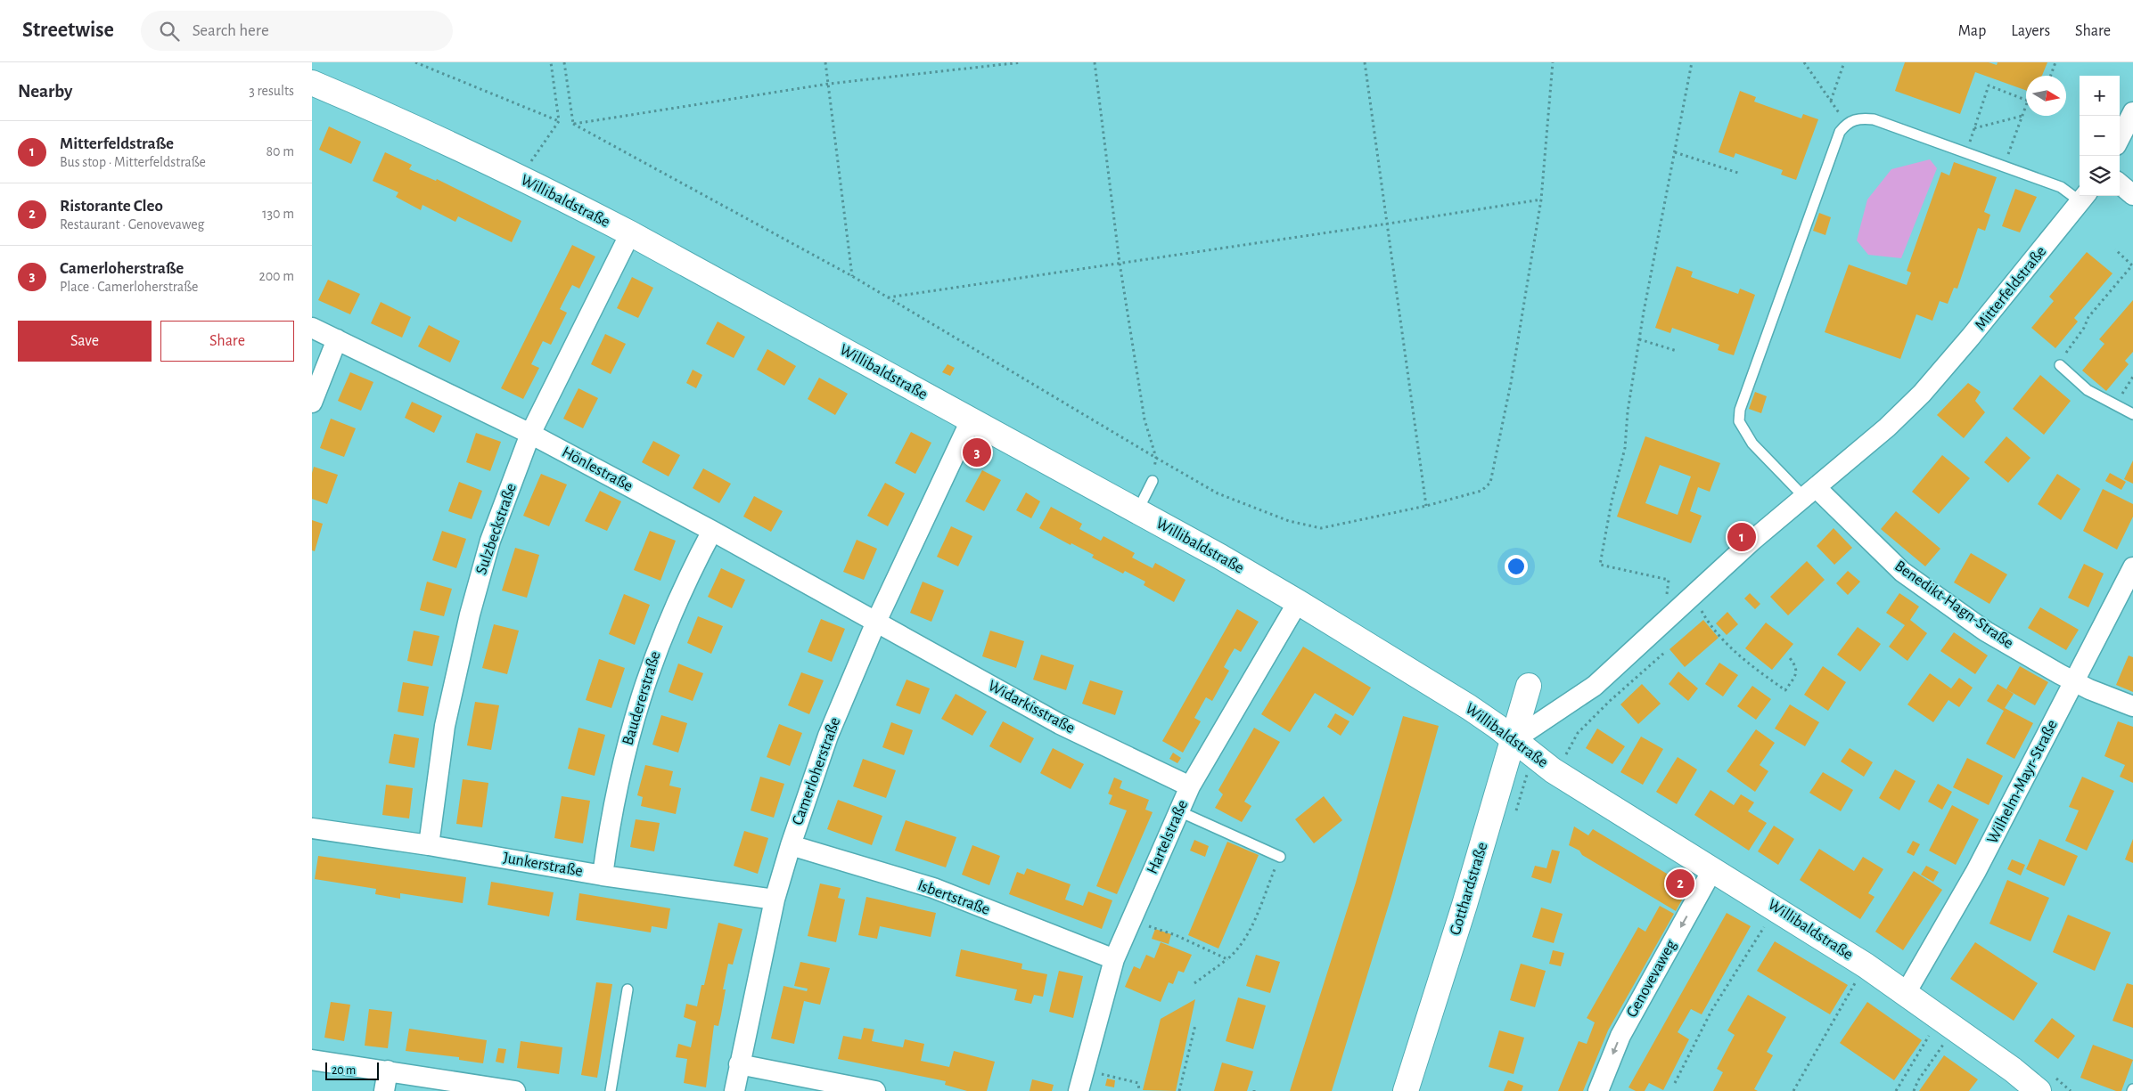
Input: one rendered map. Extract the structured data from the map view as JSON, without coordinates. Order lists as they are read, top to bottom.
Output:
{
  "streets": {
    "street": [
      "Willibaldstraße",
      "Mitterfeldstraße",
      "Hönlestraße",
      "Sulzbeckstraße",
      "Benedikt-Hagn-Straße",
      "Baudererstraße",
      "Widarkisstraße",
      "Camerloherstraße",
      "Wilhelm-Mayr-Straße",
      "Hartelstraße",
      "Junkerstraße",
      "Gotthardstraße",
      "Isbertstraße",
      "Genovevaweg"
    ]
  },
  "crossings": [
    ["Willibaldstraße", "Mitterfeldstraße"],
    ["Willibaldstraße", "Sulzbeckstraße"],
    ["Willibaldstraße", "Camerloherstraße"],
    ["Willibaldstraße", "Wilhelm-Mayr-Straße"],
    ["Willibaldstraße", "Hartelstraße"],
    ["Willibaldstraße", "Gotthardstraße"],
    ["Willibaldstraße", "Genovevaweg"],
    ["Mitterfeldstraße", "Benedikt-Hagn-Straße"],
    ["Mitterfeldstraße", "Gotthardstraße"],
    ["Hönlestraße", "Sulzbeckstraße"],
    ["Hönlestraße", "Baudererstraße"],
    ["Hönlestraße", "Widarkisstraße"],
    ["Hönlestraße", "Camerloherstraße"],
    ["Sulzbeckstraße", "Junkerstraße"],
    ["Benedikt-Hagn-Straße", "Wilhelm-Mayr-Straße"],
    ["Baudererstraße", "Junkerstraße"],
    ["Widarkisstraße", "Camerloherstraße"],
    ["Widarkisstraße", "Hartelstraße"],
    ["Camerloherstraße", "Junkerstraße"],
    ["Camerloherstraße", "Isbertstraße"],
    ["Hartelstraße", "Isbertstraße"]
  ],
  "one_way": ["Genovevaweg"],
  "scale_bar": "20 m",
  "north": "right",
  "page": {
    "header": "Streetwise",
    "search": "Search here",
    "nav": ["Map", "Layers", "Share"],
    "heading": ["Nearby", "3 results"],
    "map_buttons": ["+", "−"],
    "list": [
      {
        "mark": "1",
        "name": "Mitterfeldstraße",
        "note": "Bus stop · Mitterfeldstraße",
        "value": "80 m"
      },
      {
        "mark": "2",
        "name": "Ristorante Cleo",
        "note": "Restaurant · Genovevaweg",
        "value": "130 m"
      },
      {
        "mark": "3",
        "name": "Camerloherstraße",
        "note": "Place · Camerloherstraße",
        "value": "200 m"
      }
    ],
    "buttons": ["Save", "Share"],
    "pins": ["3", "1", "2"],
    "scale": "20 m"
  }
}
